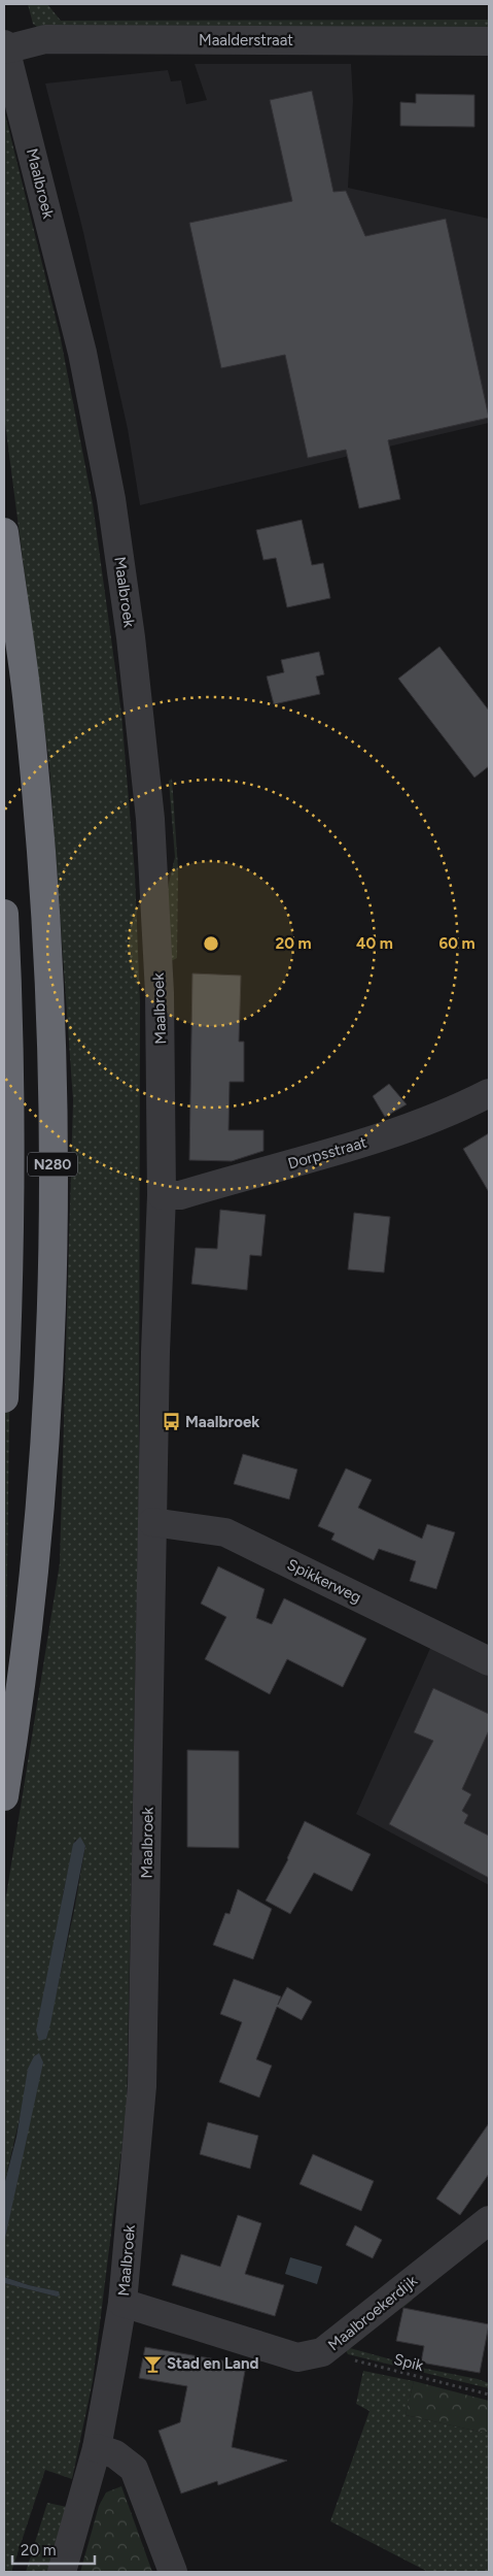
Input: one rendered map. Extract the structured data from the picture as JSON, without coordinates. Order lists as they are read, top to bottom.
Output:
{
  "streets": {
    "highway": ["N280"],
    "street": [
      "Maalderstraat",
      "Maalbroek",
      "Dorpsstraat",
      "Spikkerweg",
      "Maalbroekerdijk"
    ],
    "path": ["Spik"]
  },
  "crossings": [
    ["Maalderstraat", "Maalbroek"],
    ["Maalbroek", "Dorpsstraat"],
    ["Maalbroek", "Spikkerweg"],
    ["Maalbroek", "Maalbroekerdijk"],
    ["Maalbroekerdijk", "Spik"]
  ],
  "places": {
    "bus stop": ["Maalbroek"],
    "bar": ["Stad en Land"]
  },
  "scale_bar": "20 m",
  "rings": ["20 m", "40 m", "60 m"]
}
